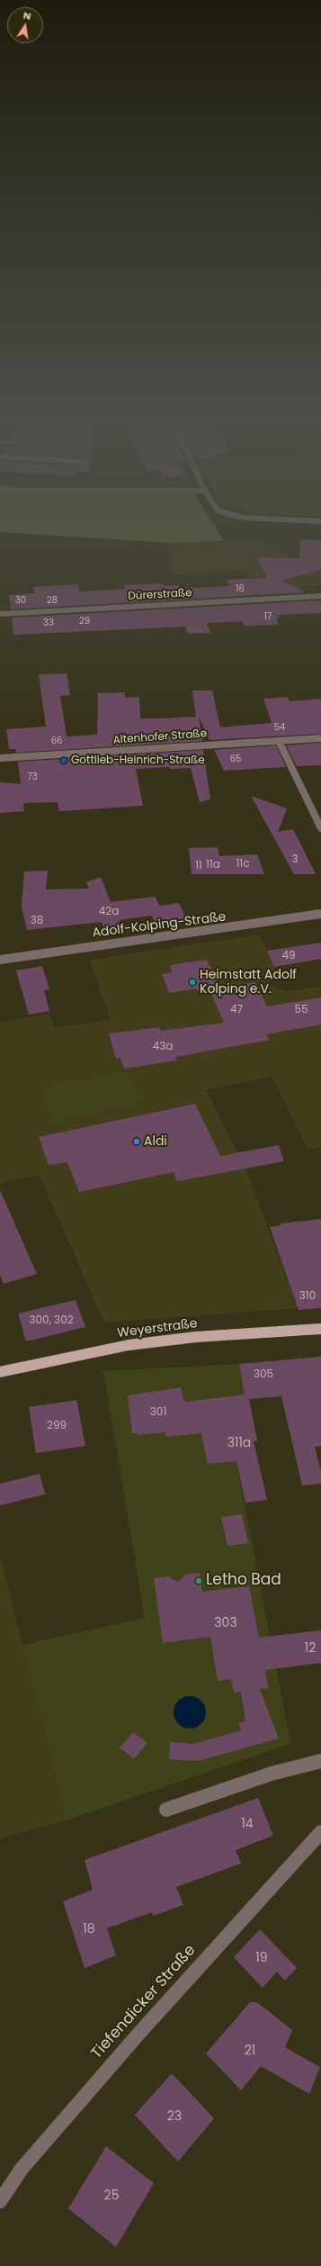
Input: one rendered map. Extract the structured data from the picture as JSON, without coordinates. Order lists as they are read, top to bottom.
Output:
{
  "streets": {
    "main road": ["Weyerstraße"],
    "street": [
      "Dürerstraße",
      "Altenhofer Straße",
      "Adolf-Kolping-Straße",
      "Tiefendicker Straße"
    ]
  },
  "places": [
    "Gottlieb-Heinrich-Straße",
    "Heimstatt Adolf Kolping e.V.",
    "Aldi",
    "Letho Bad"
  ],
  "house_numbers": [
    "16",
    "30",
    "28",
    "17",
    "29",
    "33",
    "54",
    "66",
    "65",
    "73",
    "3",
    "11c",
    "11a",
    "11",
    "42a",
    "38",
    "49",
    "47",
    "55",
    "43a",
    "310",
    "300, 302",
    "305",
    "301",
    "299",
    "311a",
    "303",
    "12",
    "14",
    "18",
    "19",
    "21",
    "23",
    "25"
  ],
  "north": "top"
}
